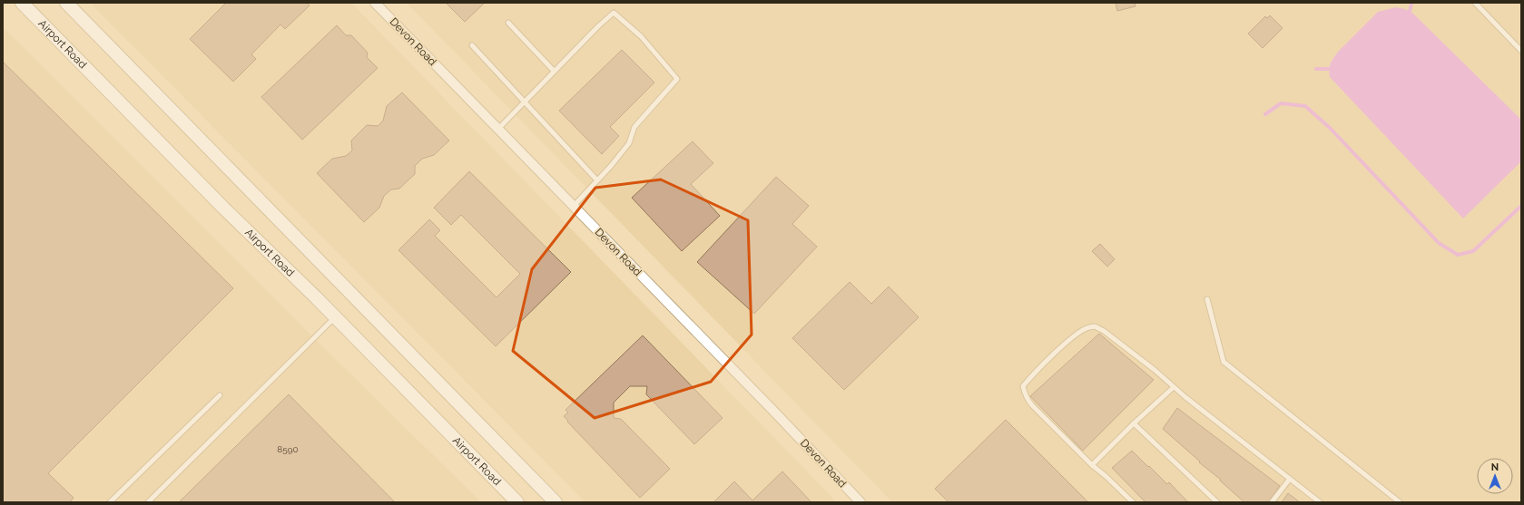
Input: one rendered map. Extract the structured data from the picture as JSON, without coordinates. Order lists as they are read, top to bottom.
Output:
{
  "streets": {
    "main road": ["Airport Road"],
    "street": ["Devon Road"]
  },
  "house_numbers": ["8590"],
  "north": "top"
}
